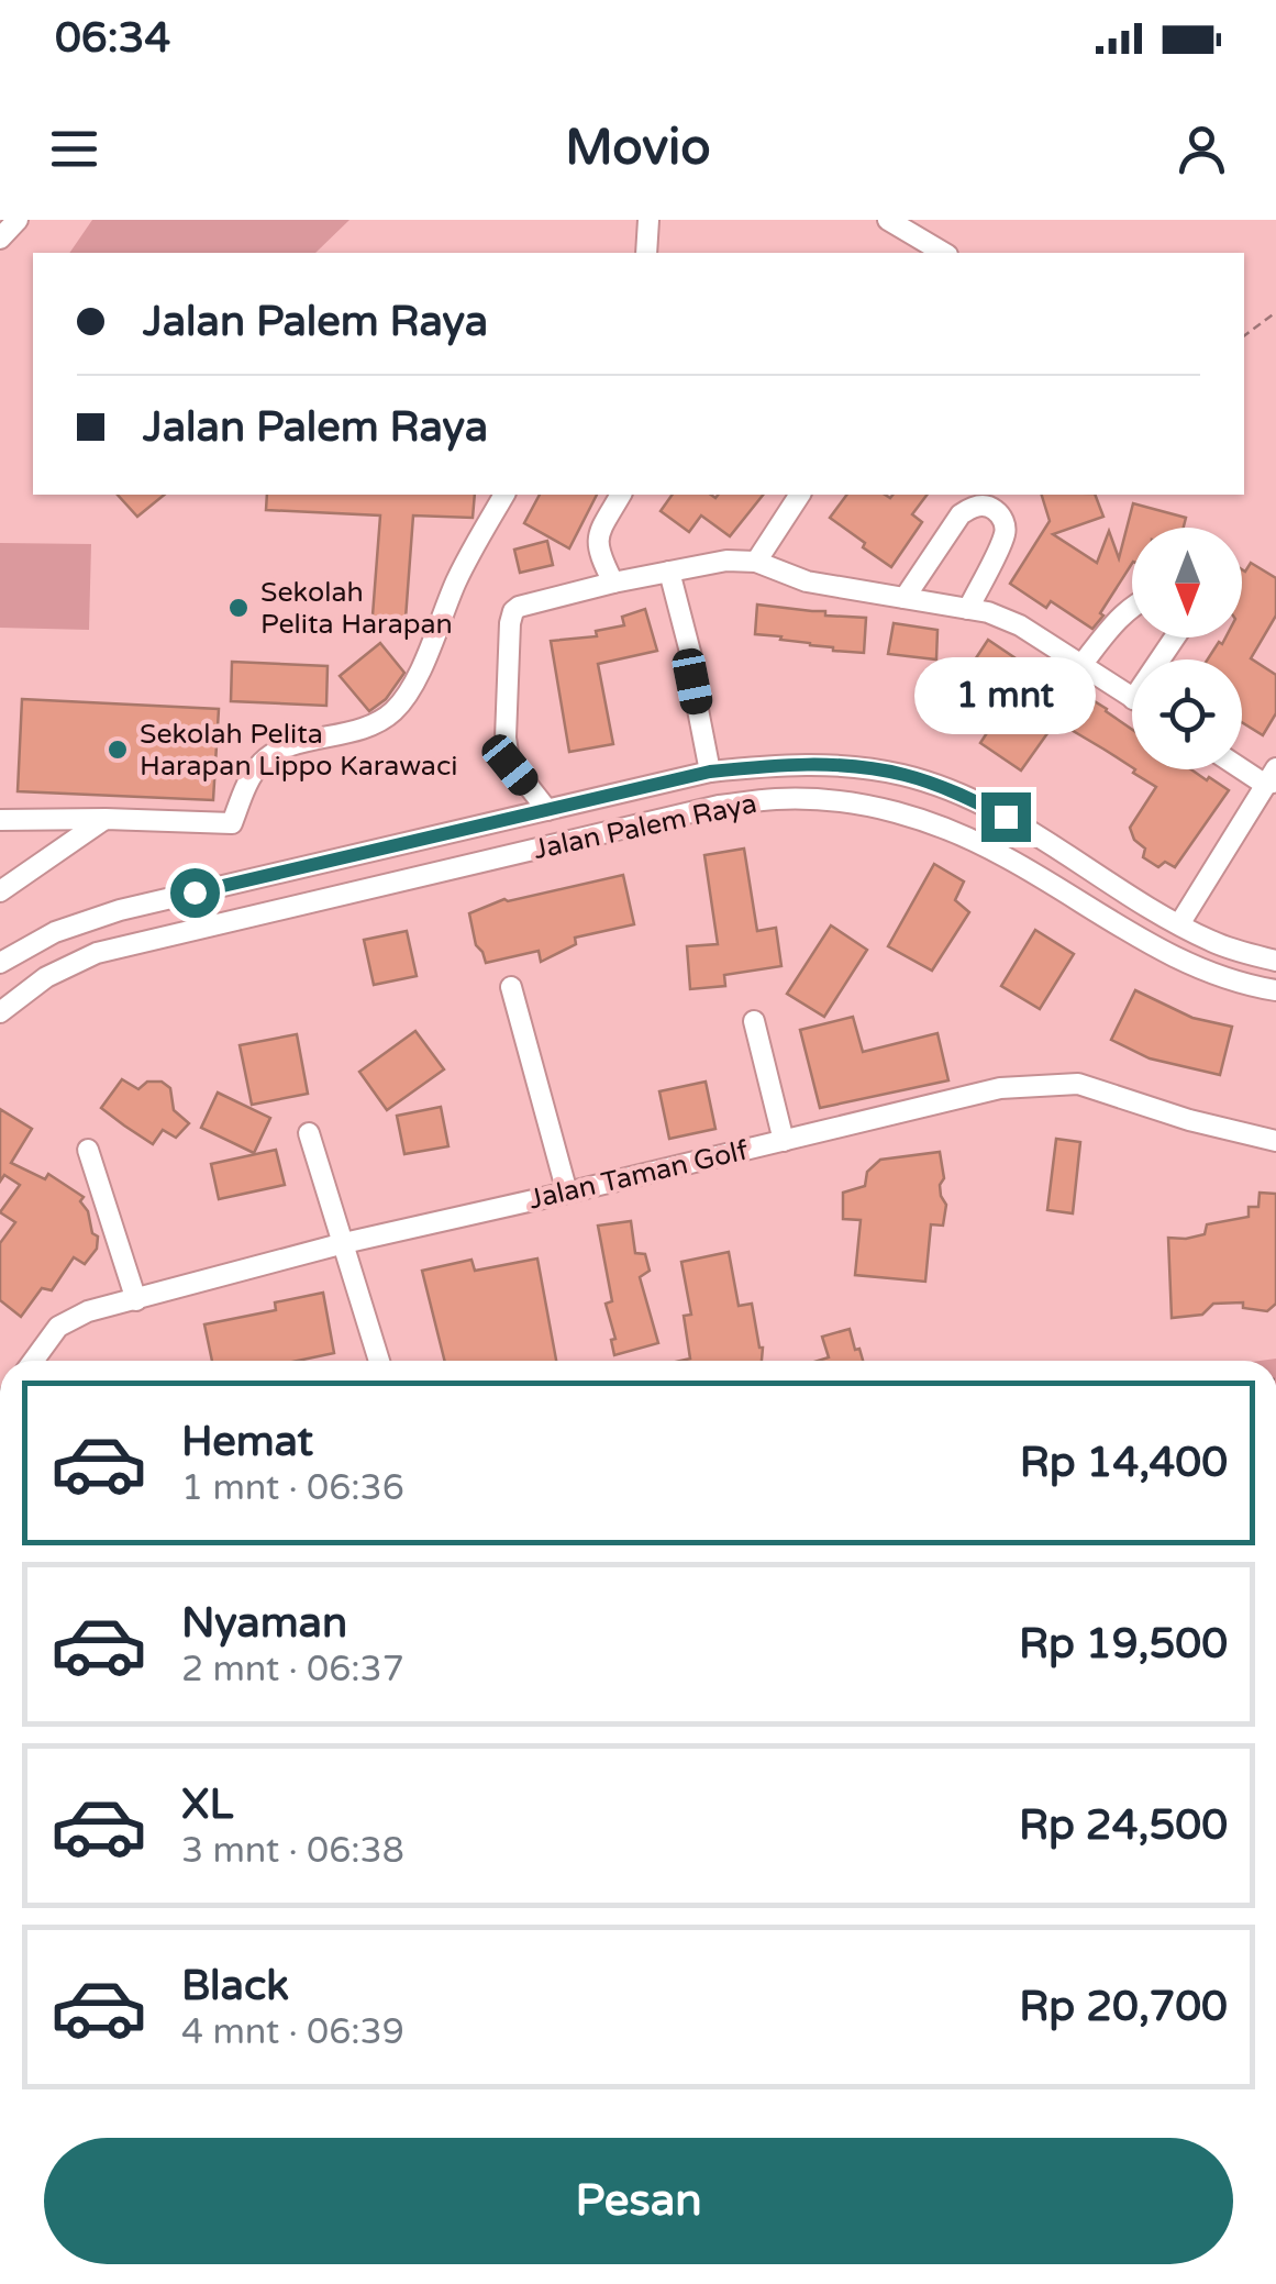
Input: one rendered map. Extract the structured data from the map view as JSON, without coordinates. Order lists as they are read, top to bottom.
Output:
{
  "streets": {
    "street": ["Jalan Palem Raya", "Jalan Taman Golf"]
  },
  "places": ["Sekolah Pelita Harapan", "Sekolah Pelita Harapan Lippo Karawaci"],
  "north": "bottom",
  "page": {
    "status": "06:34",
    "header": "Movio",
    "banner": ["Jalan Palem Raya", "Jalan Palem Raya"],
    "bubble": "1 mnt",
    "list": [
      {
        "name": "Hemat",
        "note": "1 mnt · 06:36",
        "value": "Rp 14,400"
      },
      {
        "name": "Nyaman",
        "note": "2 mnt · 06:37",
        "value": "Rp 19,500"
      },
      {
        "name": "XL",
        "note": "3 mnt · 06:38",
        "value": "Rp 24,500"
      },
      {
        "name": "Black",
        "note": "4 mnt · 06:39",
        "value": "Rp 20,700"
      }
    ],
    "buttons": "Pesan"
  }
}
